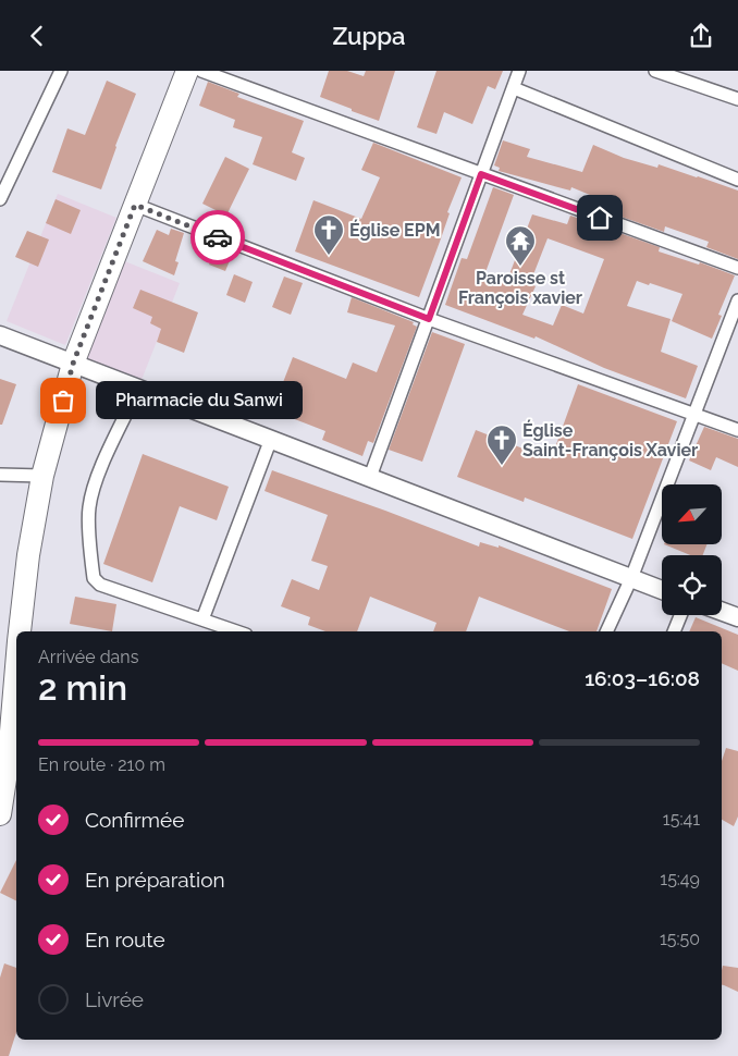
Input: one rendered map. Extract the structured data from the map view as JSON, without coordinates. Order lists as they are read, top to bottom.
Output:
{
  "places": {
    "church": ["Église EPM", "Église Saint-François Xavier"],
    "temple": ["Paroisse st François xavier"],
    "other": ["Pharmacie du Sanwi"]
  },
  "north": "bottom left",
  "page": {
    "header": "Zuppa",
    "bubble": "Pharmacie du Sanwi",
    "heading": ["2 min", "Arrivée dans", "16:03–16:08"],
    "bar": "En route · 210 m",
    "list": [
      ["Confirmée", "15:41"],
      ["En préparation", "15:49"],
      ["En route", "15:50"],
      "Livrée"
    ]
  }
}
